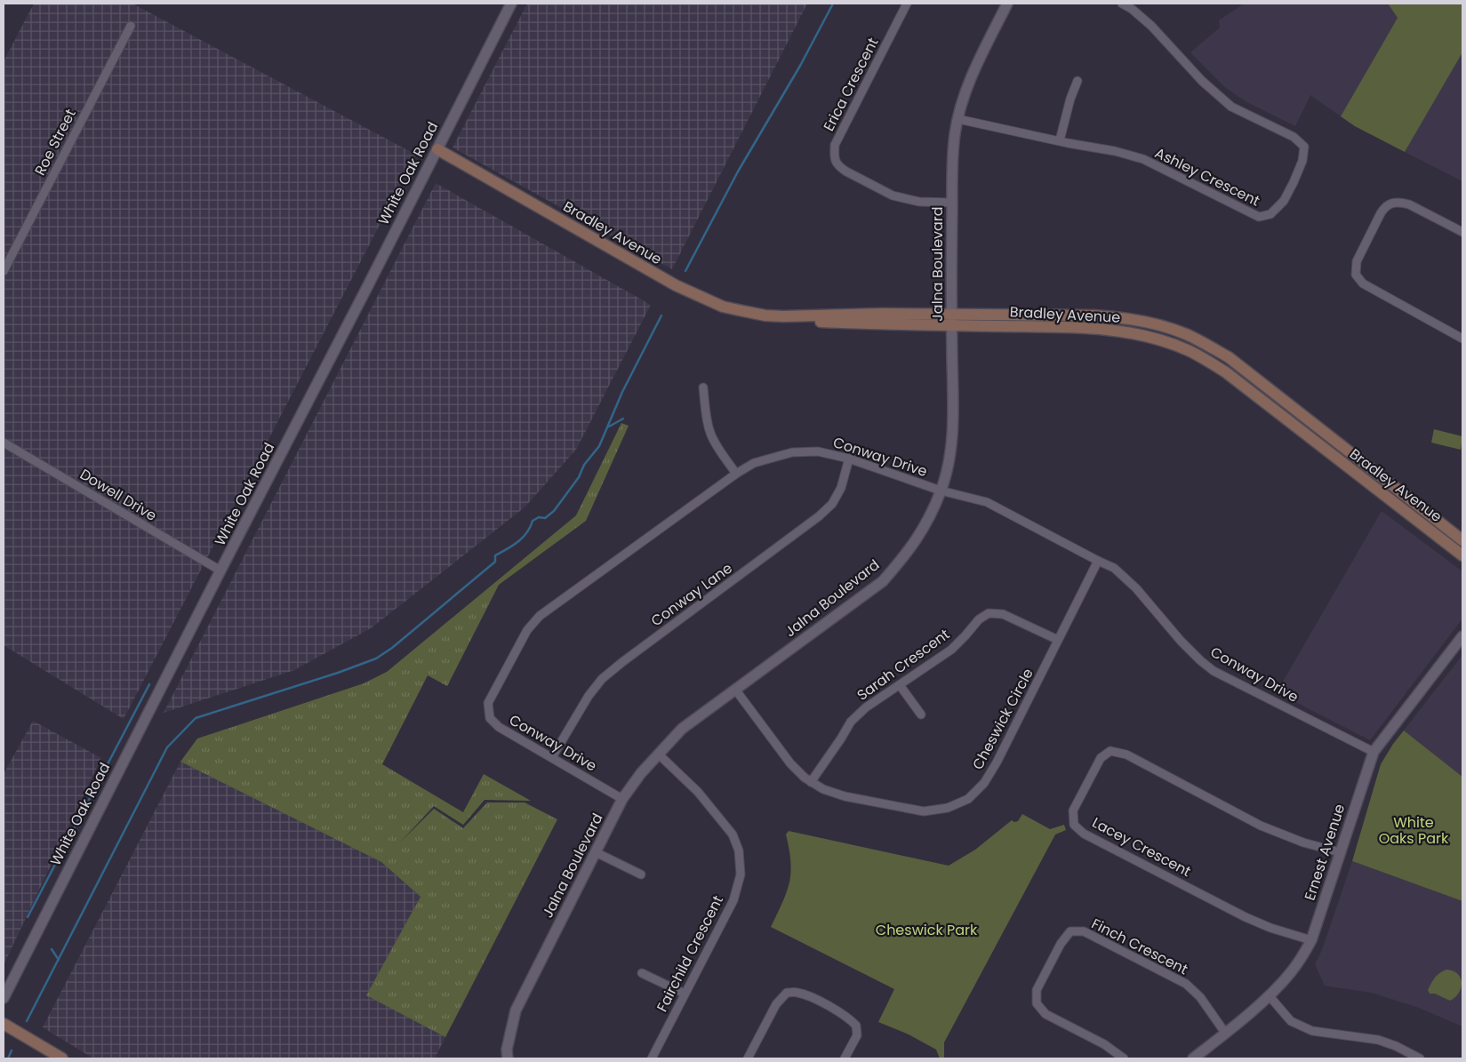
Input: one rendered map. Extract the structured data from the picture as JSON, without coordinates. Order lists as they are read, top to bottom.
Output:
{
  "streets": {
    "main road": ["Bradley Avenue"],
    "street": [
      "Erica Crescent",
      "Roe Street",
      "White Oak Road",
      "Ashley Crescent",
      "Jalna Boulevard",
      "Conway Drive",
      "Dowell Drive",
      "Conway Lane",
      "Sarah Crescent",
      "Cheswick Circle",
      "Lacey Crescent",
      "Ernest Avenue",
      "Finch Crescent",
      "Fairchild Crescent"
    ]
  },
  "crossings": [
    ["Erica Crescent", "Jalna Boulevard"],
    ["White Oak Road", "Bradley Avenue"],
    ["White Oak Road", "Dowell Drive"],
    ["Ashley Crescent", "Jalna Boulevard"],
    ["Bradley Avenue", "Jalna Boulevard"],
    ["Jalna Boulevard", "Conway Drive"],
    ["Jalna Boulevard", "Cheswick Circle"],
    ["Jalna Boulevard", "Fairchild Crescent"],
    ["Conway Drive", "Conway Lane"],
    ["Conway Drive", "Cheswick Circle"],
    ["Conway Drive", "Ernest Avenue"],
    ["Sarah Crescent", "Cheswick Circle"],
    ["Lacey Crescent", "Ernest Avenue"],
    ["Ernest Avenue", "Finch Crescent"]
  ],
  "parks": ["White Oaks Park", "Cheswick Park"]
}
